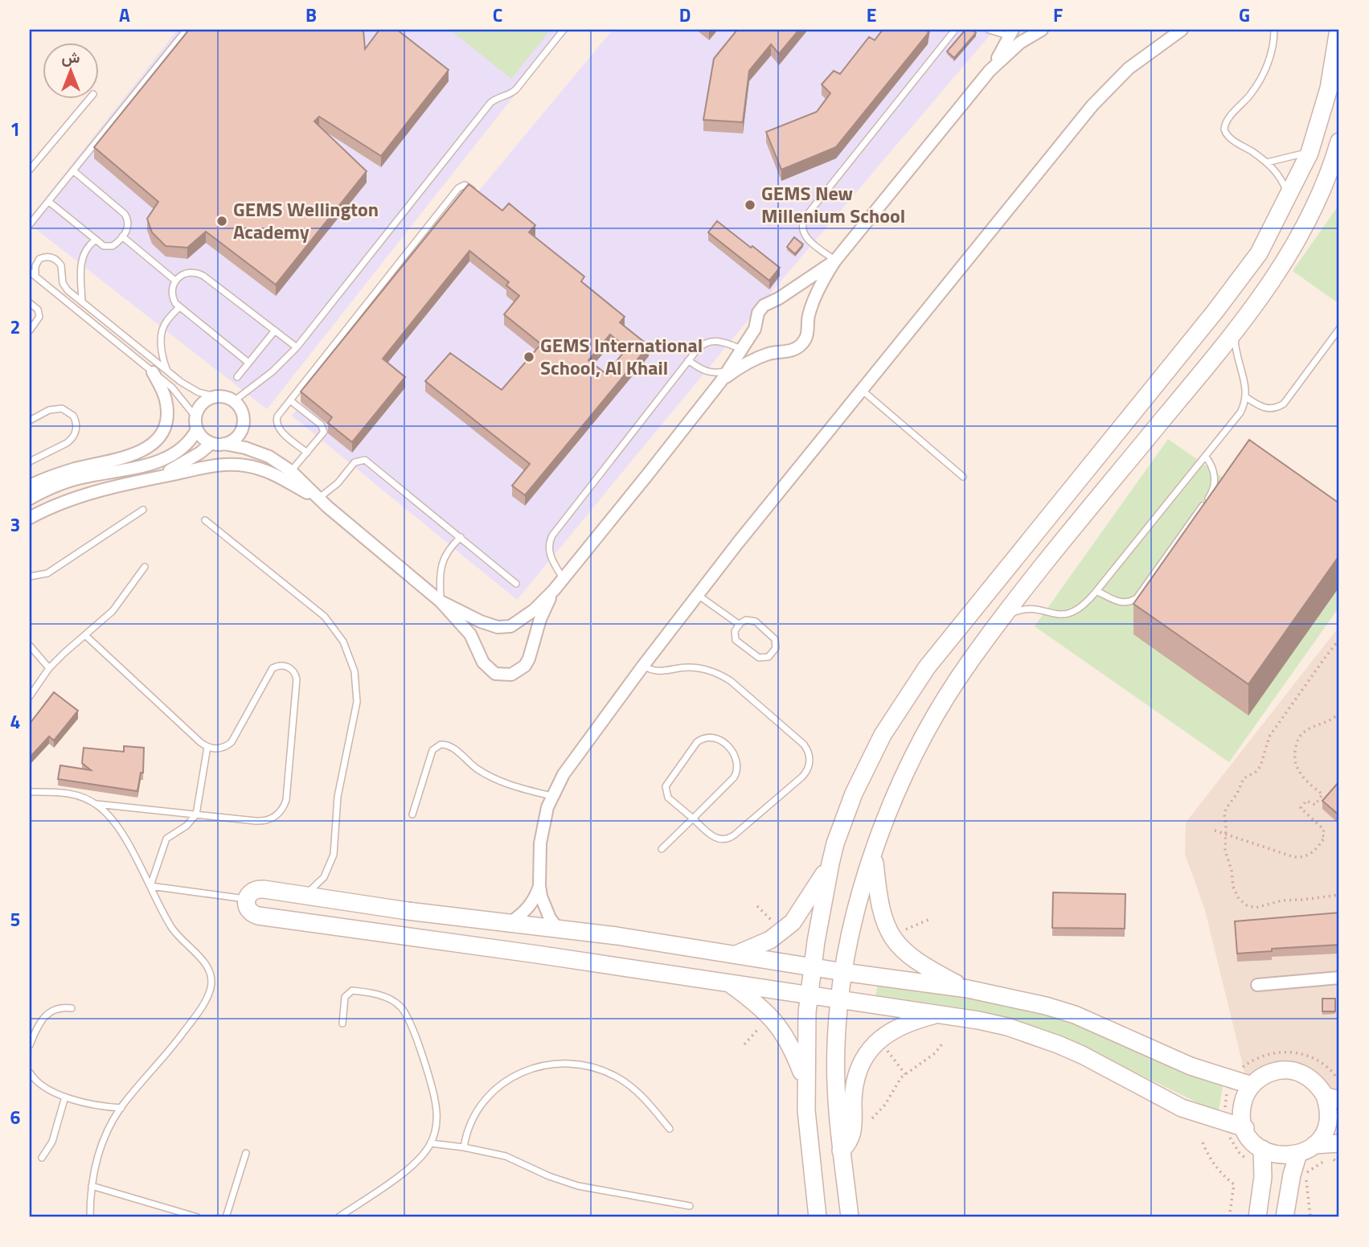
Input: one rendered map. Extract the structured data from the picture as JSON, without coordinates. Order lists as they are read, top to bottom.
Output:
{
  "places": ["GEMS New Millenium School", "GEMS Wellington Academy", "GEMS International School, Al Khail"],
  "north": "top",
  "grid": {
    "columns": [
      "A",
      "B",
      "C",
      "D",
      "E",
      "F",
      "G"
    ],
    "rows": [
      "1",
      "2",
      "3",
      "4",
      "5",
      "6"
    ]
  }
}
